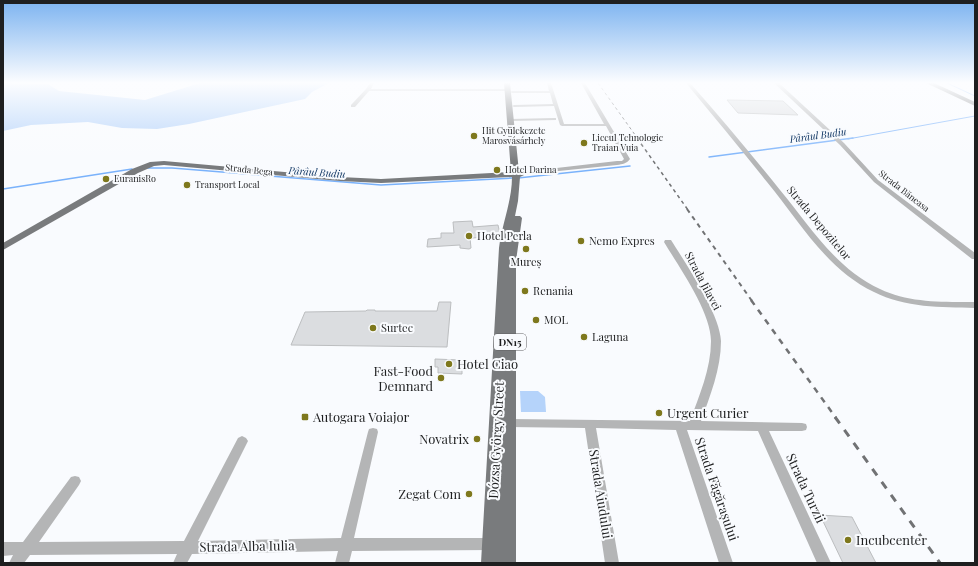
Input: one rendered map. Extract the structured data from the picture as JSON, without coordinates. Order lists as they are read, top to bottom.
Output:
{
  "streets": {
    "main road": ["Strada Bega", "DN15", "Dózsa György Street"],
    "street": [
      "Strada Băneasa",
      "Strada Depozitelor",
      "Strada Jilavei",
      "Strada Turzii",
      "Strada Făgărașului",
      "Strada Aiudului",
      "Strada Alba Iulia"
    ]
  },
  "crossings": [
    ["Strada Bega", "DN15"],
    ["Strada Bega", "Dózsa György Street"],
    ["DN15", "Dózsa György Street"],
    ["Dózsa György Street", "Strada Alba Iulia"]
  ],
  "water": ["Pârâul Budiu"],
  "places": {
    "other": [
      "Hit Gyülekezete Marosvásárhely",
      "Liceul Tehnologic Traian Vuia",
      "Hotel Darina",
      "EuranisRo",
      "Transport Local",
      "Hotel Perla",
      "Nemo Expres",
      "Mureș",
      "Renania",
      "MOL",
      "Surtec",
      "Laguna",
      "Hotel Ciao",
      "Fast-Food Demnard",
      "Urgent Curier",
      "Novatrix",
      "Zegat Com",
      "Incubcenter"
    ],
    "transit": ["Autogara Voiajor"]
  }
}
